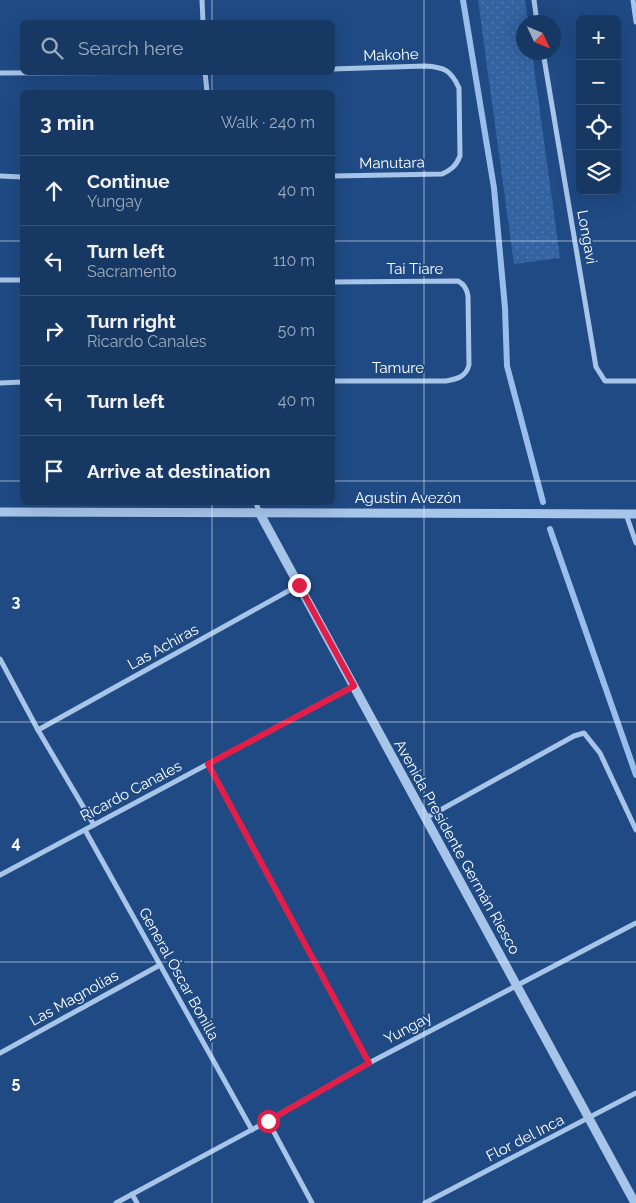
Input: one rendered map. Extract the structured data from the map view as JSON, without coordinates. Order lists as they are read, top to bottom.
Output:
{
  "streets": {
    "street": [
      "Makohe",
      "Manutara",
      "Longavi",
      "Tai Tiare",
      "Tamure",
      "Agustín Avezón",
      "Las Achiras",
      "Ricardo Canales",
      "Avenida Presidente Germán Riesco",
      "General Óscar Bonilla",
      "Las Magnolias",
      "Yungay",
      "Flor del Inca"
    ]
  },
  "crossings": [
    ["Makohe", "Manutara"],
    ["Tai Tiare", "Tamure"],
    ["Agustín Avezón", "Avenida Presidente Germán Riesco"],
    ["Las Achiras", "Avenida Presidente Germán Riesco"],
    ["Ricardo Canales", "Avenida Presidente Germán Riesco"],
    ["Ricardo Canales", "General Óscar Bonilla"],
    ["Avenida Presidente Germán Riesco", "Yungay"],
    ["Avenida Presidente Germán Riesco", "Flor del Inca"],
    ["General Óscar Bonilla", "Las Magnolias"],
    ["General Óscar Bonilla", "Yungay"]
  ],
  "north": "bottom right",
  "page": {
    "map_buttons": ["+", "−"],
    "search": "Search here",
    "heading": ["3 min", "Walk · 240 m"],
    "list": [
      ["Continue", "Yungay", "40 m"],
      ["Turn left", "Sacramento", "110 m"],
      ["Turn right", "Ricardo Canales", "50 m"],
      ["Turn left", "40 m"],
      "Arrive at destination"
    ]
  },
  "grid": {
    "rows": ["3", "4", "5"]
  }
}
